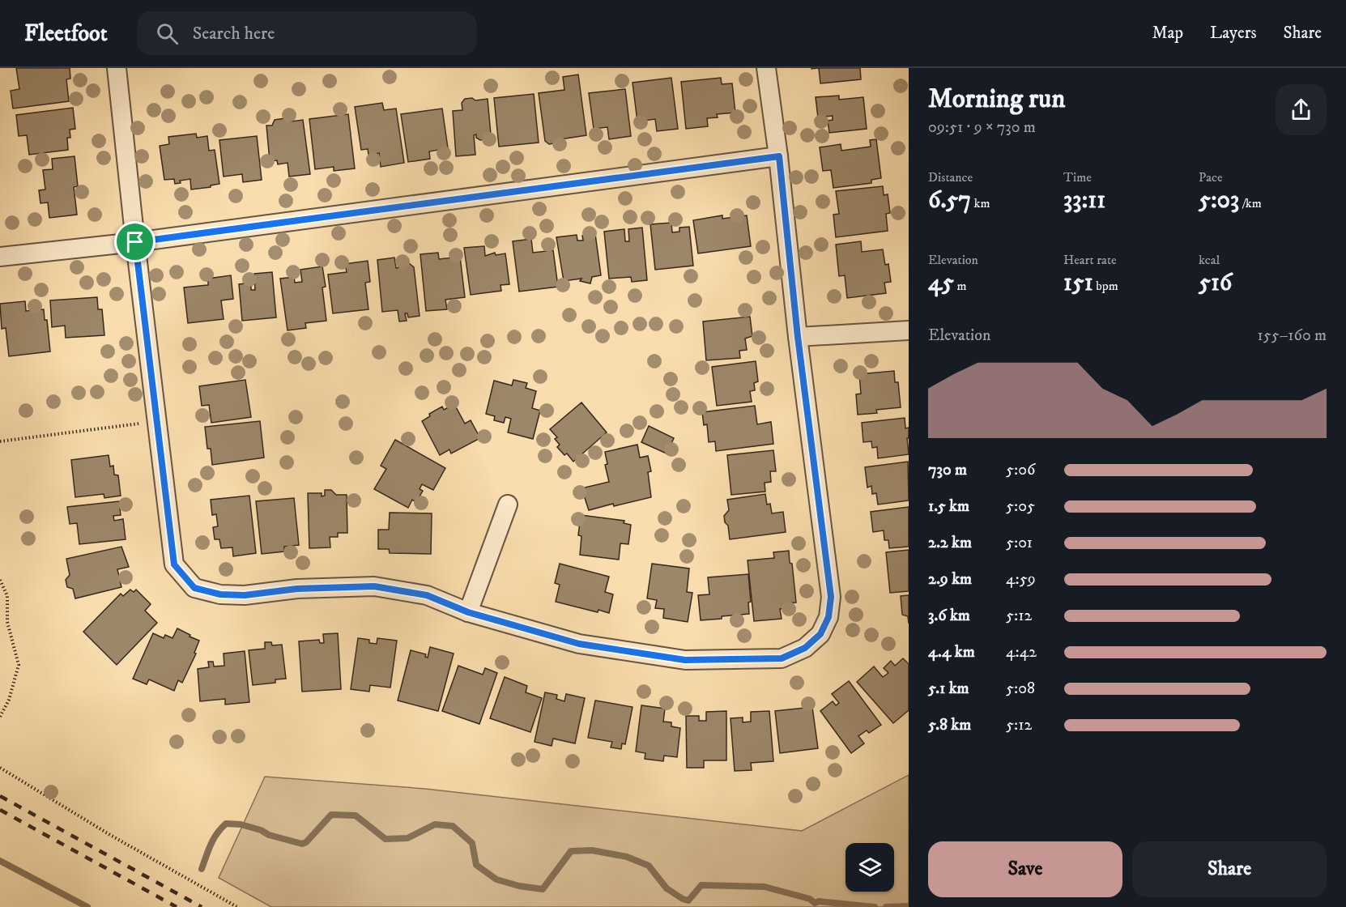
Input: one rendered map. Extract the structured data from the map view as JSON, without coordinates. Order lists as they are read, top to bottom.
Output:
{
  "page": {
    "header": "Fleetfoot",
    "search": "Search here",
    "nav": ["Map", "Layers", "Share"],
    "heading": ["Morning run", "09:51 · 9 × 730 m"],
    "stats": [
      ["Distance", "6.57 km"],
      ["Time", "33:11"],
      ["Pace", "5:03 /km"],
      ["Elevation", "45 m"],
      ["Heart rate", "151 bpm"],
      ["kcal", "516"]
    ],
    "chart": ["Elevation", "155–160 m"],
    "list": [
      {
        "name": "730 m",
        "note": "5:06"
      },
      {
        "name": "1.5 km",
        "note": "5:05"
      },
      {
        "name": "2.2 km",
        "note": "5:01"
      },
      {
        "name": "2.9 km",
        "note": "4:59"
      },
      {
        "name": "3.6 km",
        "note": "5:12"
      },
      {
        "name": "4.4 km",
        "note": "4:42"
      },
      {
        "name": "5.1 km",
        "note": "5:08"
      },
      {
        "name": "5.8 km",
        "note": "5:12"
      }
    ],
    "buttons": ["Save", "Share"]
  }
}
